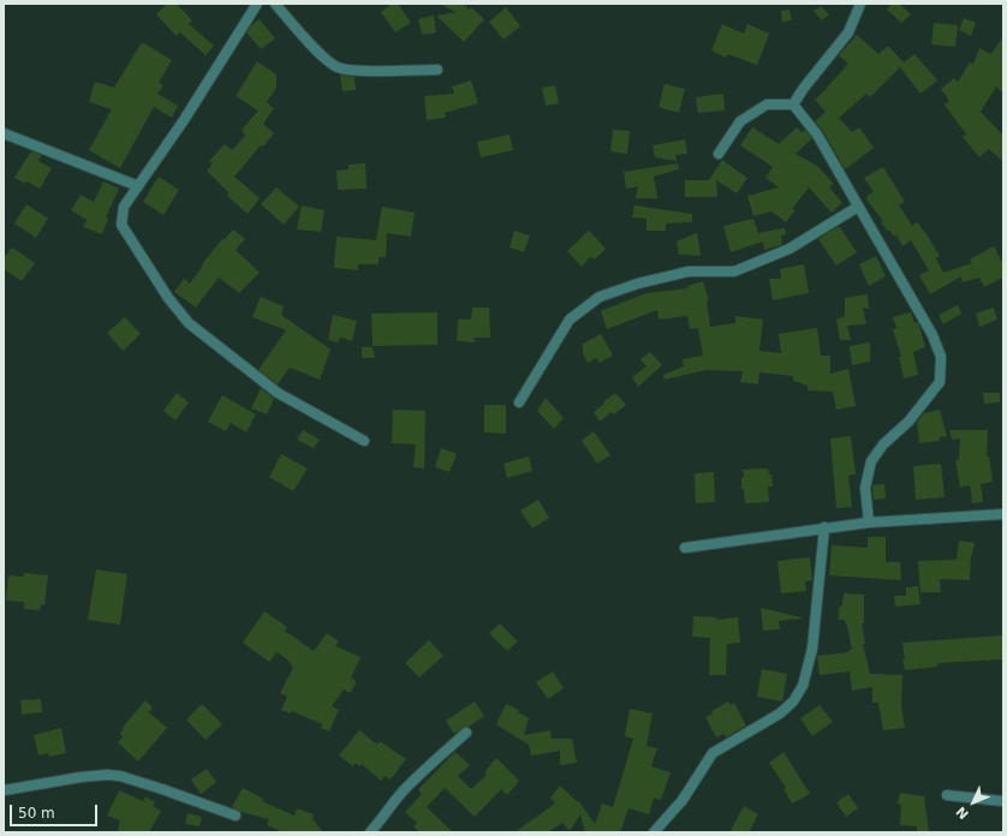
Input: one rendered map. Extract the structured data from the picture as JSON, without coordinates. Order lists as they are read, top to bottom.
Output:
{
  "scale_bar": "50 m",
  "north": "bottom left"
}
